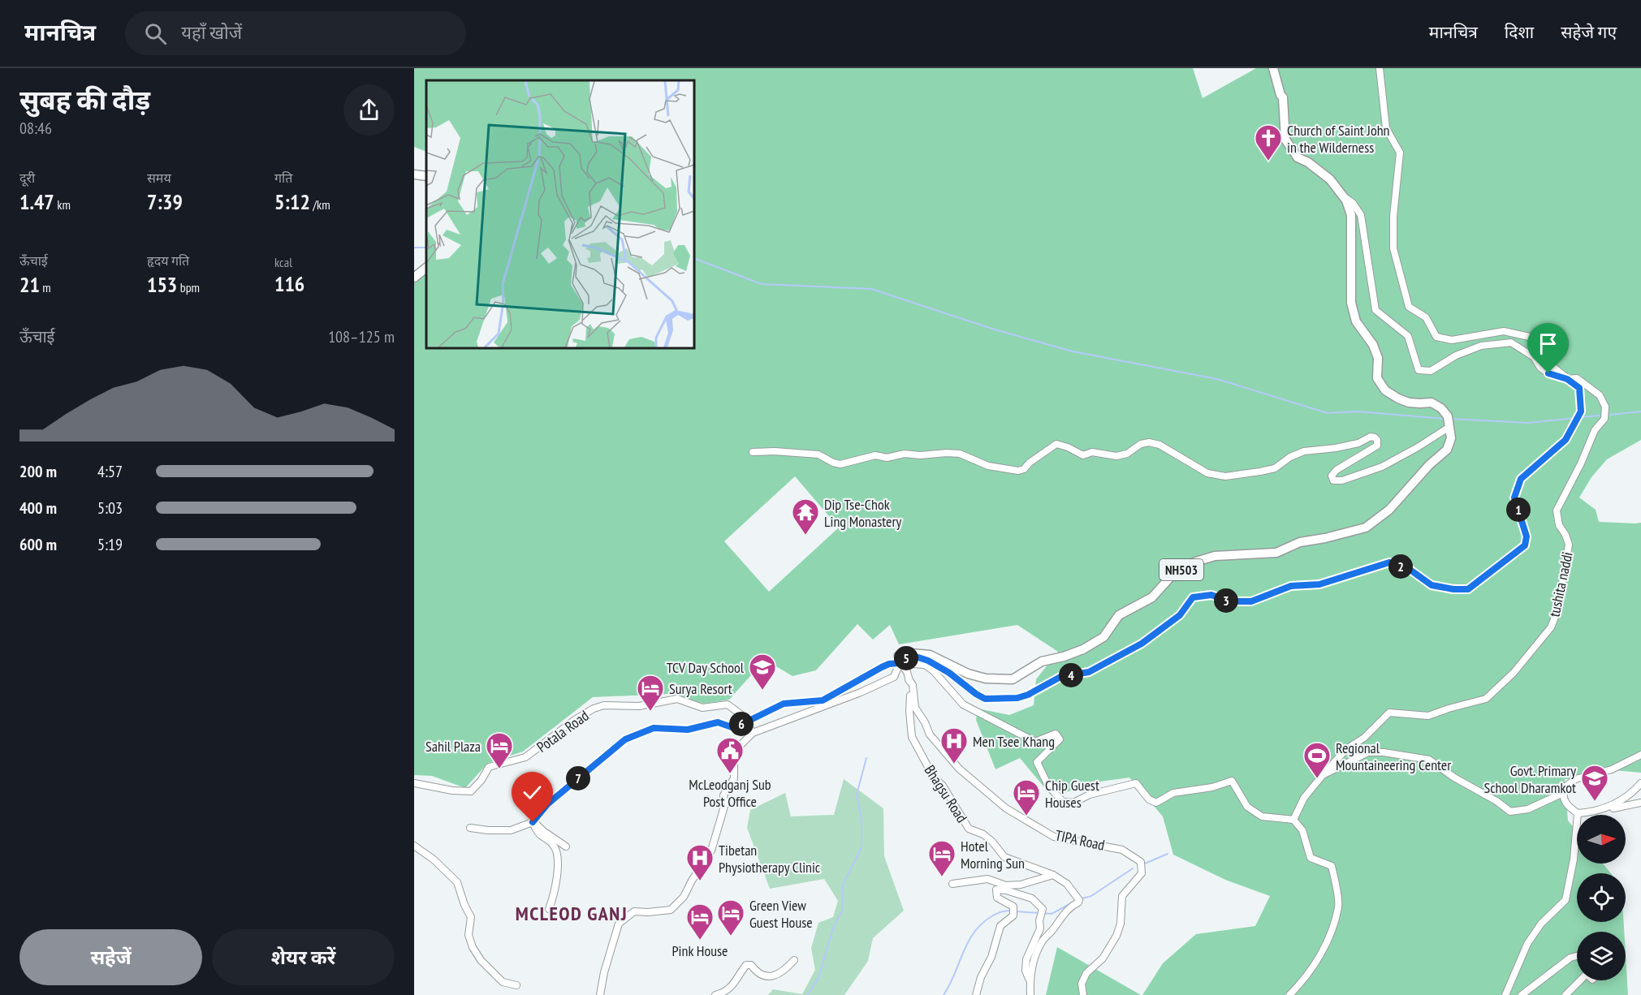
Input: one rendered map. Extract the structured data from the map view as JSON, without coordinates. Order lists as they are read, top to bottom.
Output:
{
  "streets": {
    "main road": ["NH503"],
    "street": [
      "tushita naddi",
      "Potala Road",
      "Bhagsu Road",
      "TIPA Road"
    ]
  },
  "crossings": [
    ["NH503", "Bhagsu Road"],
    ["Bhagsu Road", "TIPA Road"]
  ],
  "districts": ["MCLEOD GANJ"],
  "places": {
    "church": ["Church of Saint John in the Wilderness"],
    "temple": ["Dip Tse-Chok Ling Monastery"],
    "school or university": ["TCV Day School", "Govt. Primary School Dharamkot"],
    "hotel": [
      "Surya Resort",
      "Sahil Plaza",
      "Chip Guest Houses",
      "Hotel Morning Sun",
      "Green View Guest House",
      "Pink House"
    ],
    "hospital": ["Men Tsee Khang", "Tibetan Physiotherapy Clinic"],
    "public building": ["McLeodganj Sub Post Office"],
    "sports": ["Regional Mountaineering Center"]
  },
  "north": "right",
  "page": {
    "header": "मानचित्र",
    "search": "यहाँ खोजें",
    "nav": ["मानचित्र", "दिशा", "सहेजे गए"],
    "heading": ["सुबह की दौड़", "08:46"],
    "stats": [
      ["दूरी", "1.47 km"],
      ["समय", "7:39"],
      ["गति", "5:12 /km"],
      ["ऊँचाई", "21 m"],
      ["हृदय गति", "153 bpm"],
      ["kcal", "116"]
    ],
    "chart": ["ऊँचाई", "108–125 m"],
    "list": [
      {
        "name": "200 m",
        "note": "4:57"
      },
      {
        "name": "400 m",
        "note": "5:03"
      },
      {
        "name": "600 m",
        "note": "5:19"
      }
    ],
    "pins": [
      "1",
      "2",
      "3",
      "5",
      "4",
      "6",
      "7"
    ],
    "buttons": ["सहेजें", "शेयर करें"]
  }
}
